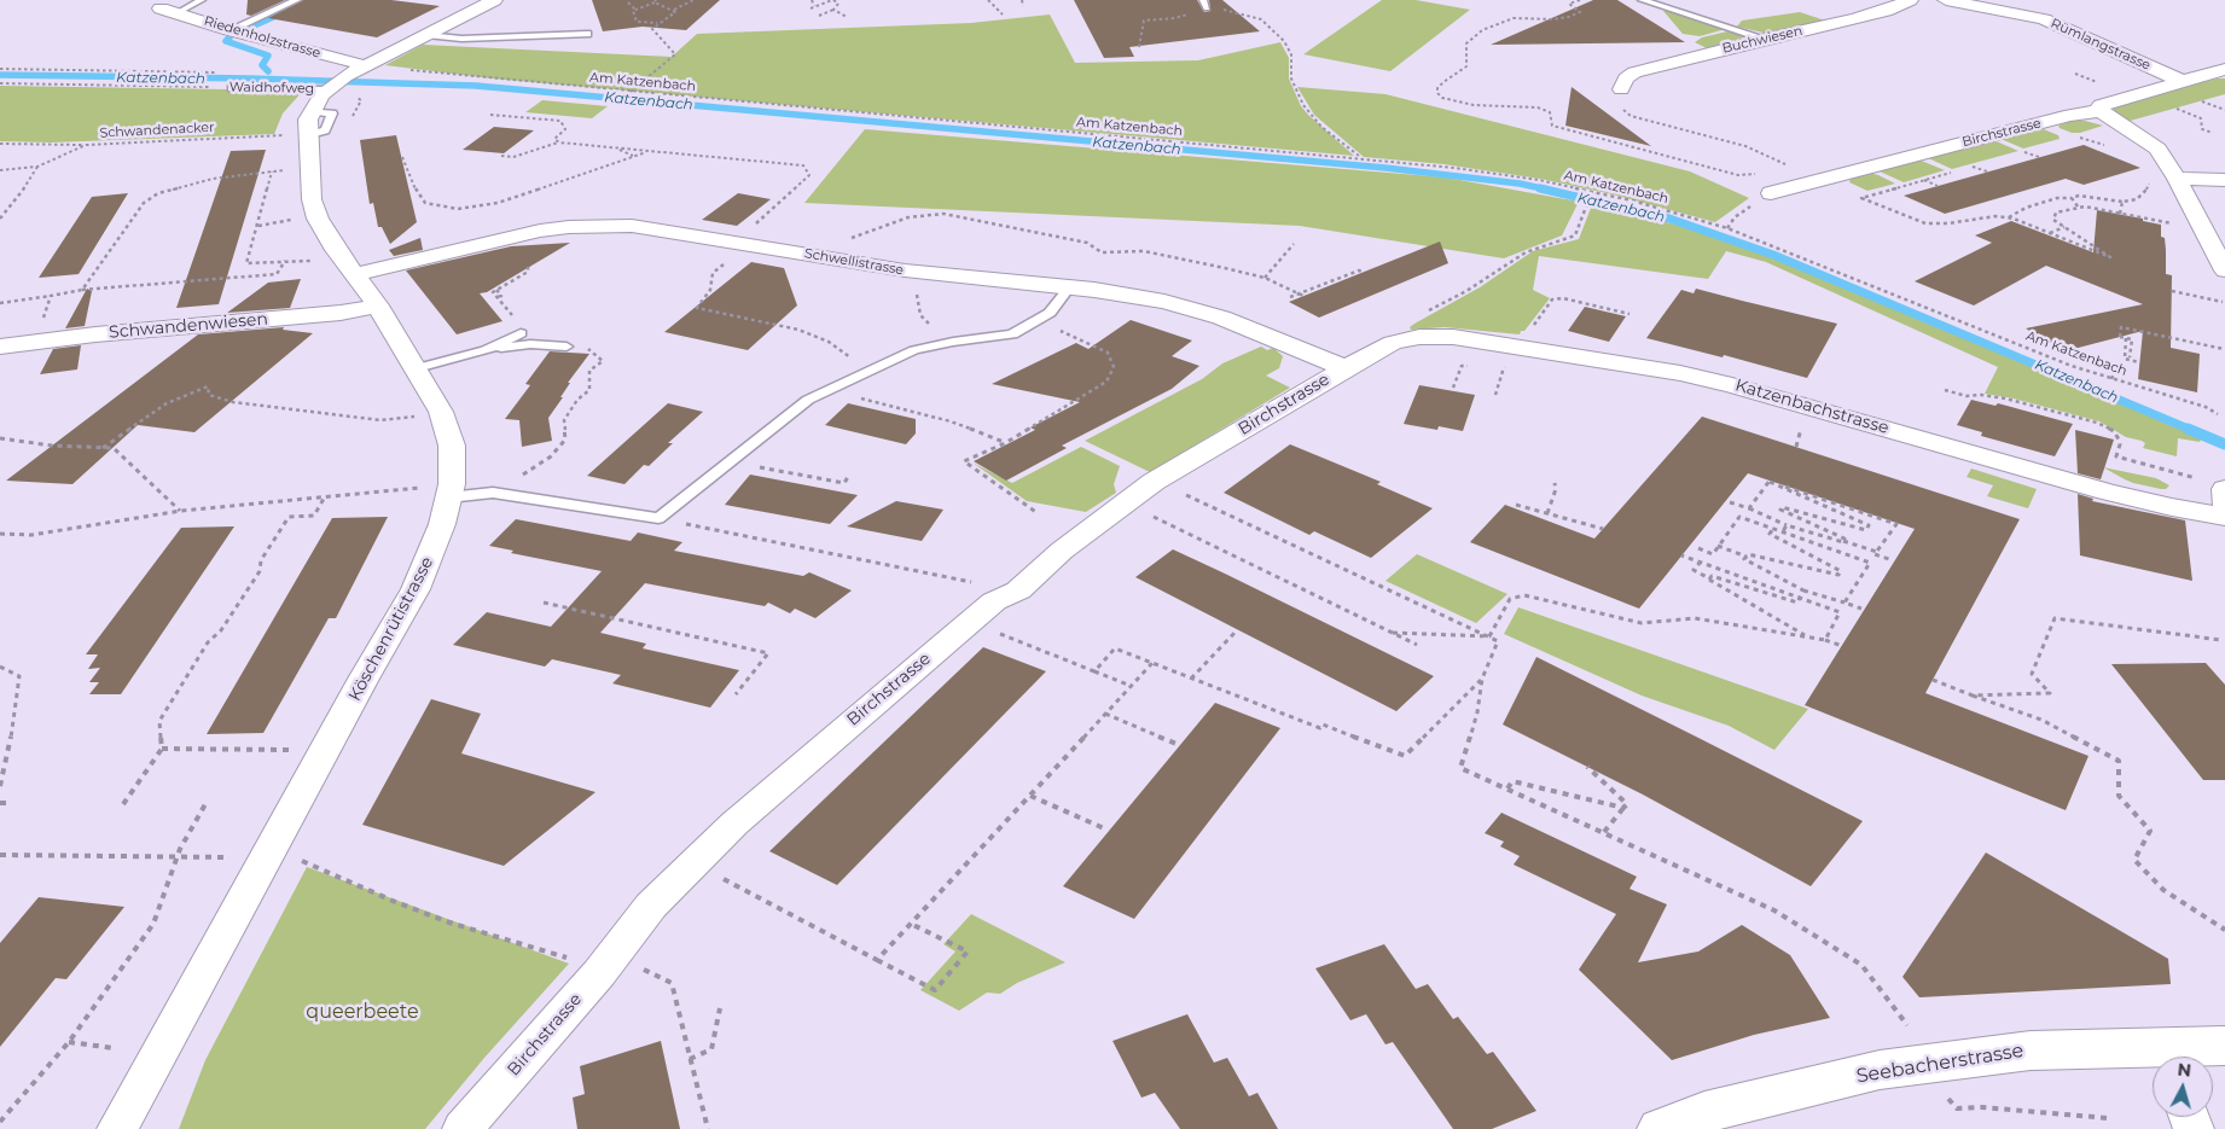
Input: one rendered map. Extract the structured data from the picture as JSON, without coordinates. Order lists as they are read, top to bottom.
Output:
{
  "streets": {
    "street": [
      "Riedenholzstrasse",
      "Buchwiesen",
      "Rümlangstrasse",
      "Birchstrasse",
      "Schwellistrasse",
      "Schwandenwiesen",
      "Katzenbachstrasse",
      "Köschenrütistrasse",
      "Seebacherstrasse"
    ],
    "lane": ["Waidhofweg"],
    "path": ["Am Katzenbach", "Schwandenacker"]
  },
  "crossings": [
    ["Riedenholzstrasse", "Am Katzenbach"],
    ["Rümlangstrasse", "Birchstrasse"],
    ["Waidhofweg", "Schwandenacker"],
    ["Waidhofweg", "Köschenrütistrasse"],
    ["Schwandenacker", "Köschenrütistrasse"],
    ["Birchstrasse", "Schwellistrasse"],
    ["Birchstrasse", "Katzenbachstrasse"],
    ["Schwellistrasse", "Köschenrütistrasse"],
    ["Schwandenwiesen", "Köschenrütistrasse"]
  ],
  "water": ["Katzenbach"],
  "parks": ["queerbeete"],
  "north": "top"
}
